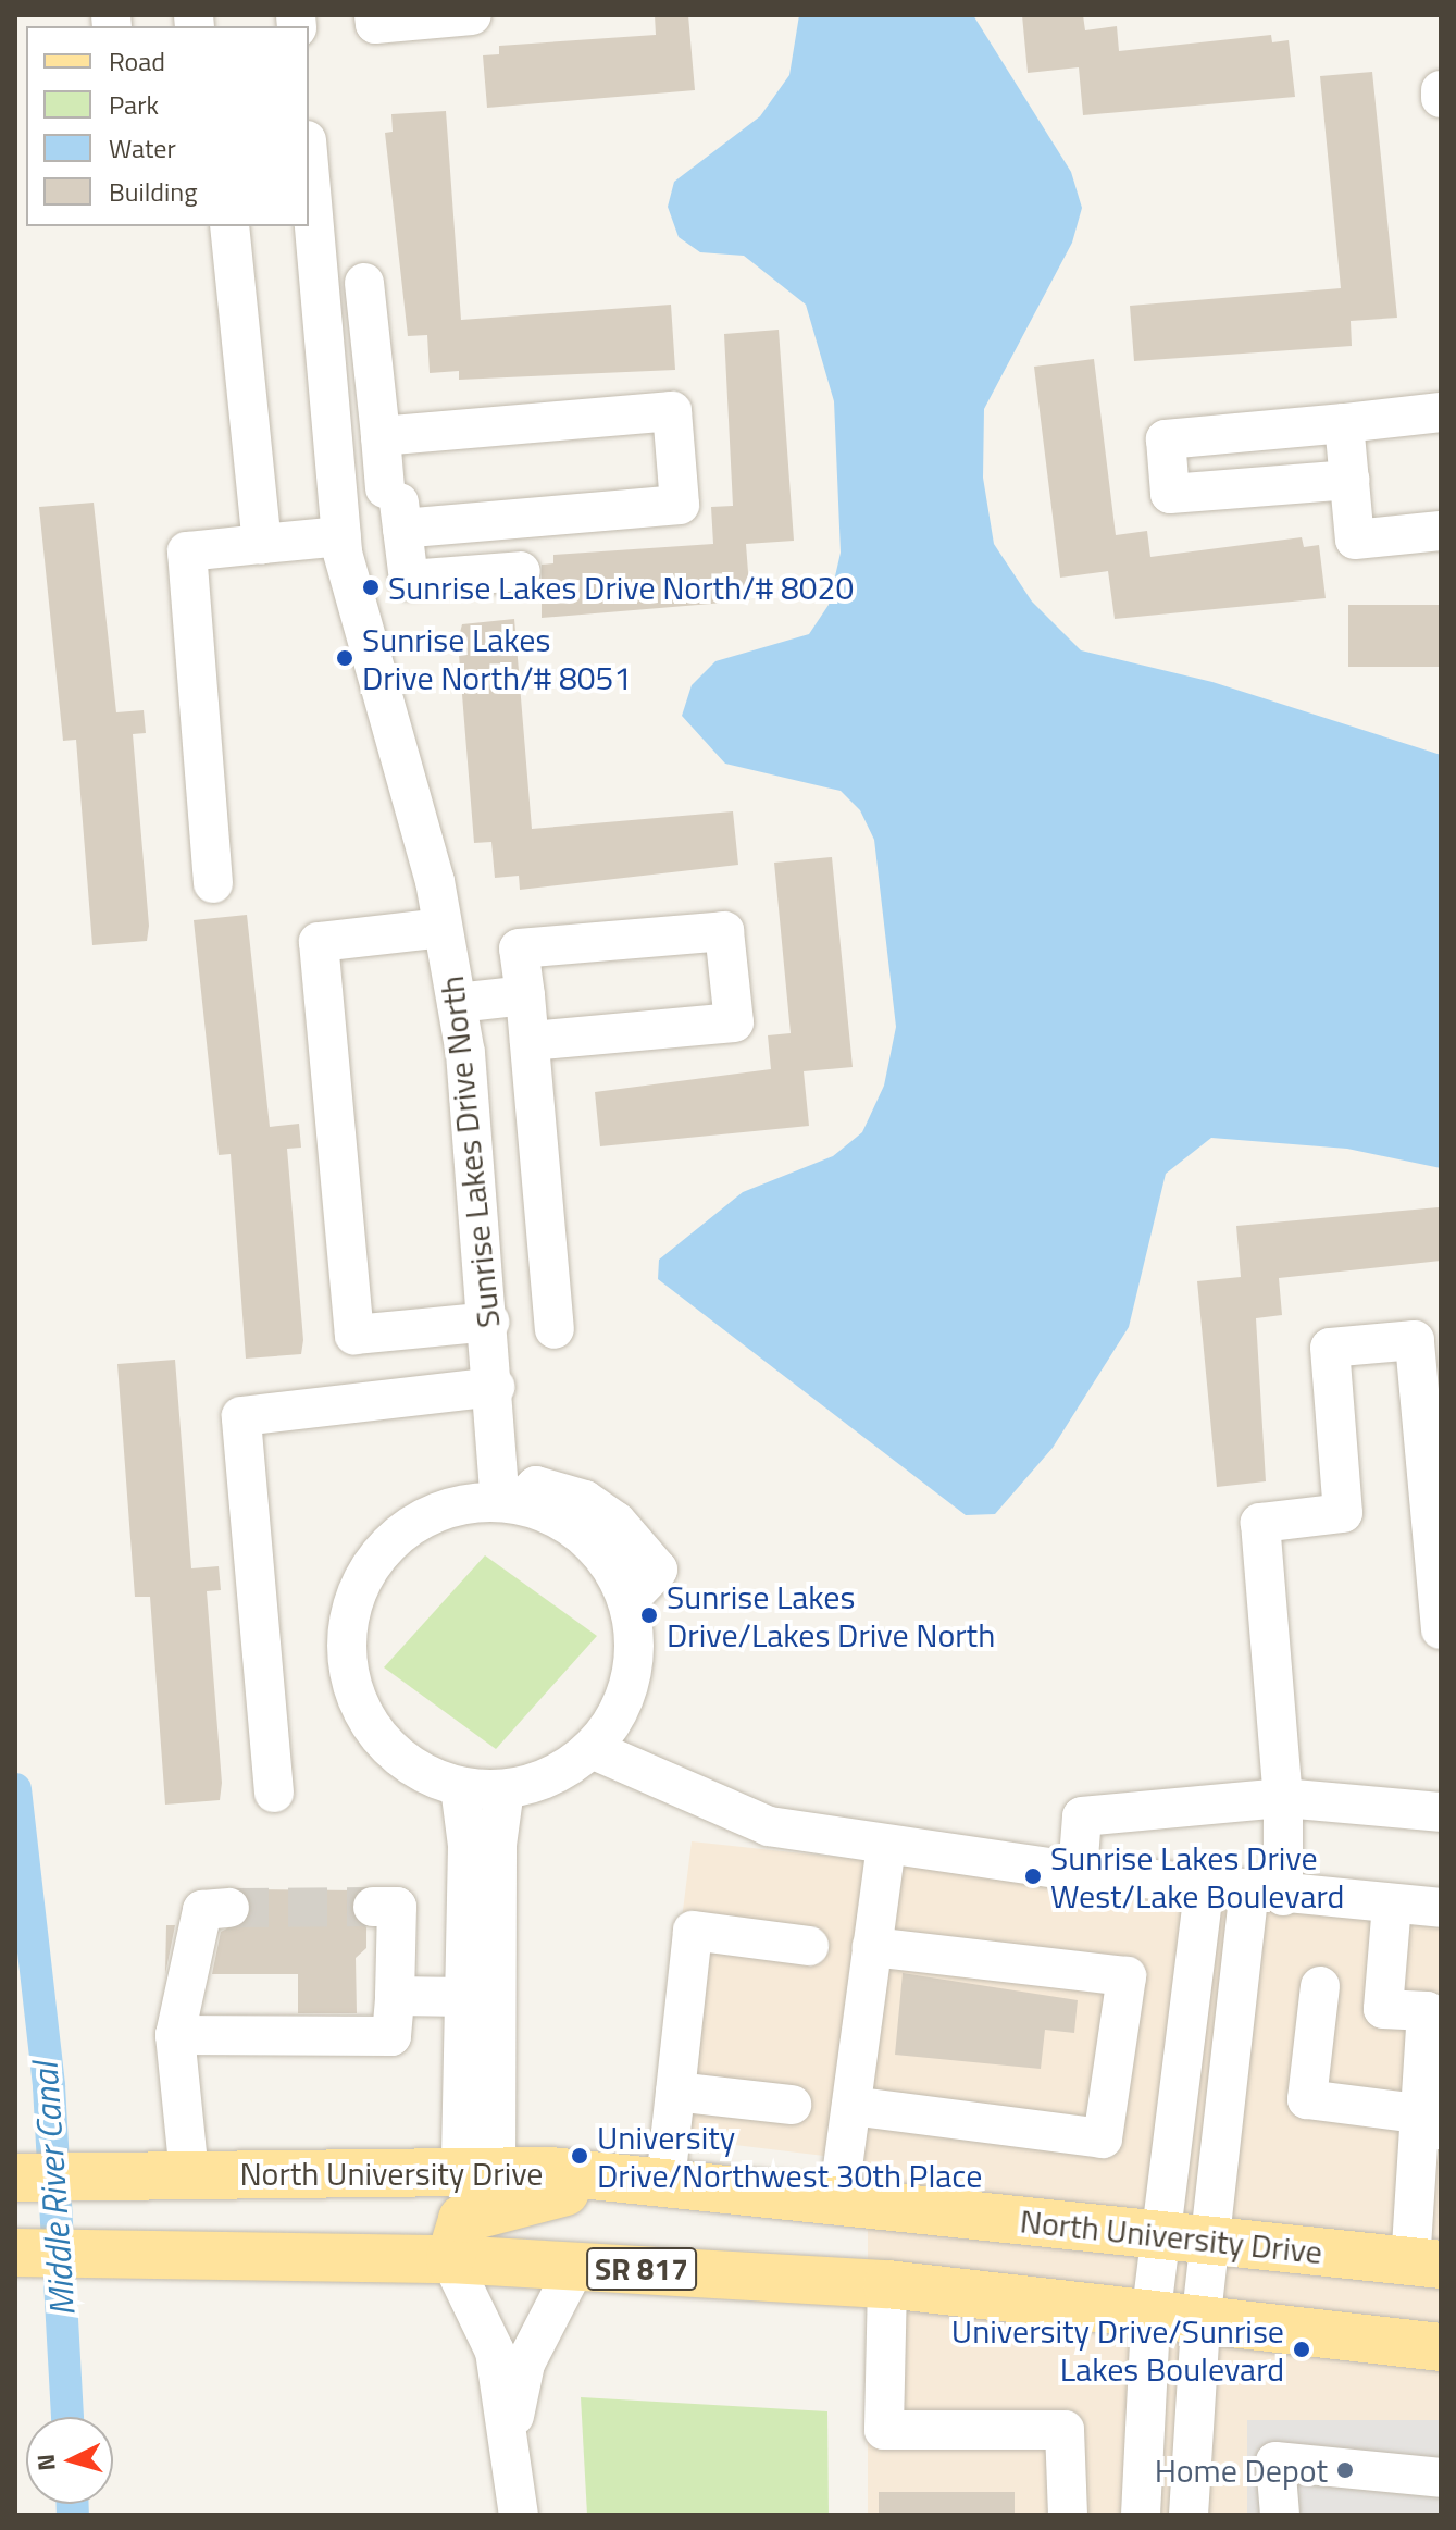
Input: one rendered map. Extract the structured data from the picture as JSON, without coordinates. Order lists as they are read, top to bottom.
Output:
{
  "streets": {
    "main road": ["North University Drive", "SR 817"],
    "street": ["Sunrise Lakes Drive North"]
  },
  "water": ["Middle River Canal"],
  "places": [
    "Sunrise Lakes Drive North/# 8020",
    "Sunrise Lakes Drive North/# 8051",
    "Sunrise Lakes Drive/Lakes Drive North",
    "Sunrise Lakes Drive West/Lake Boulevard",
    "University Drive/Northwest 30th Place",
    "University Drive/Sunrise Lakes Boulevard",
    "Home Depot"
  ],
  "legend": [
    "Road",
    "Park",
    "Water",
    "Building"
  ],
  "north": "left"
}
